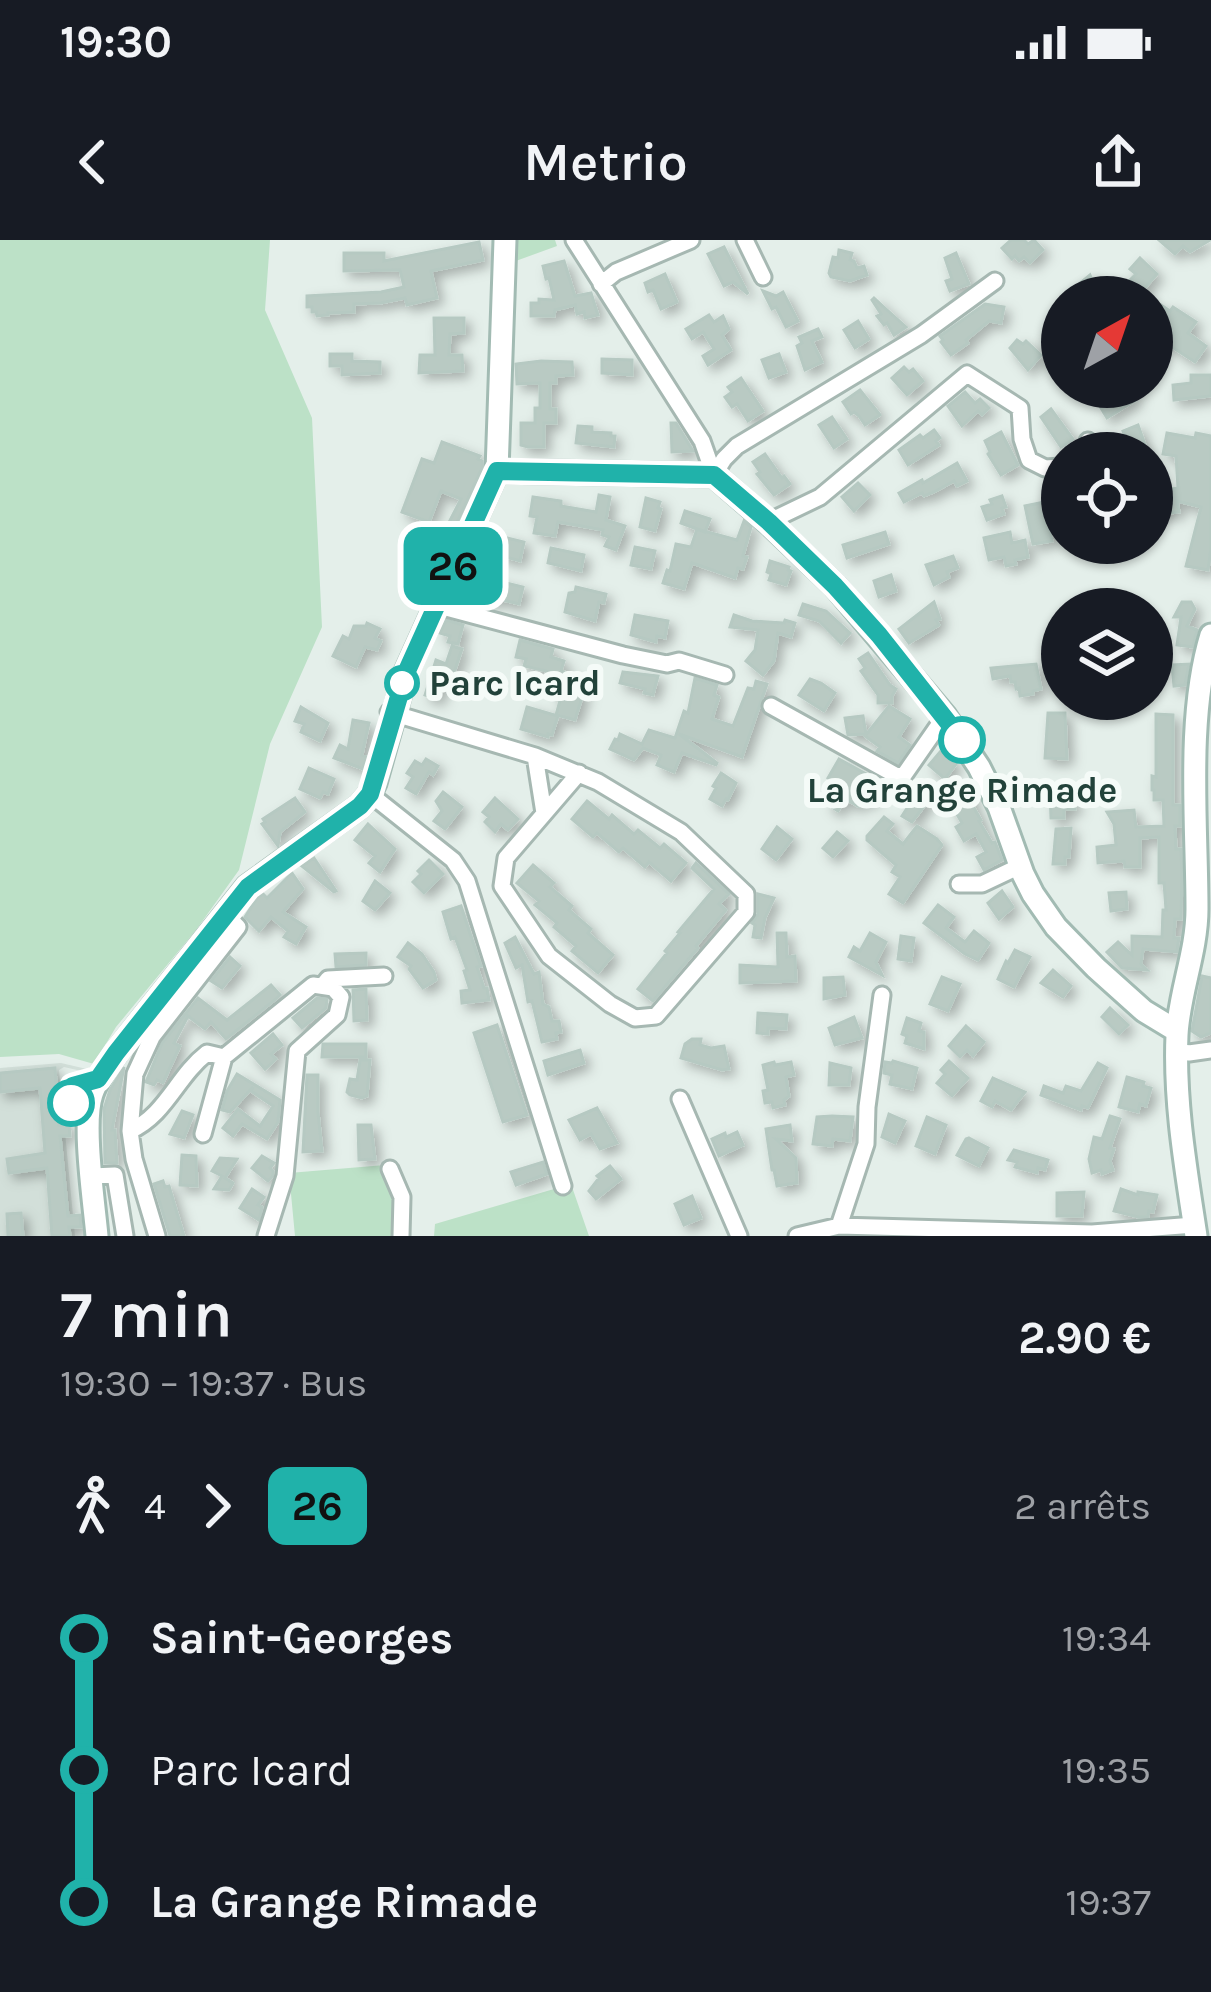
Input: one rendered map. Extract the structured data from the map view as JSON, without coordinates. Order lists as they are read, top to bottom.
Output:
{
  "places": ["Parc Icard", "La Grange Rimade"],
  "lines": ["bus line 26"],
  "north": "top right",
  "page": {
    "status": "19:30",
    "header": "Metrio",
    "on_map": "26",
    "heading": ["7 min", "19:30 – 19:37 · Bus", "2.90 €"],
    "legs": ["4", "26", "2 arrêts"],
    "list": [
      {
        "name": "Saint-Georges",
        "value": "19:34"
      },
      {
        "name": "Parc Icard",
        "value": "19:35"
      },
      {
        "name": "La Grange Rimade",
        "value": "19:37"
      }
    ]
  }
}
